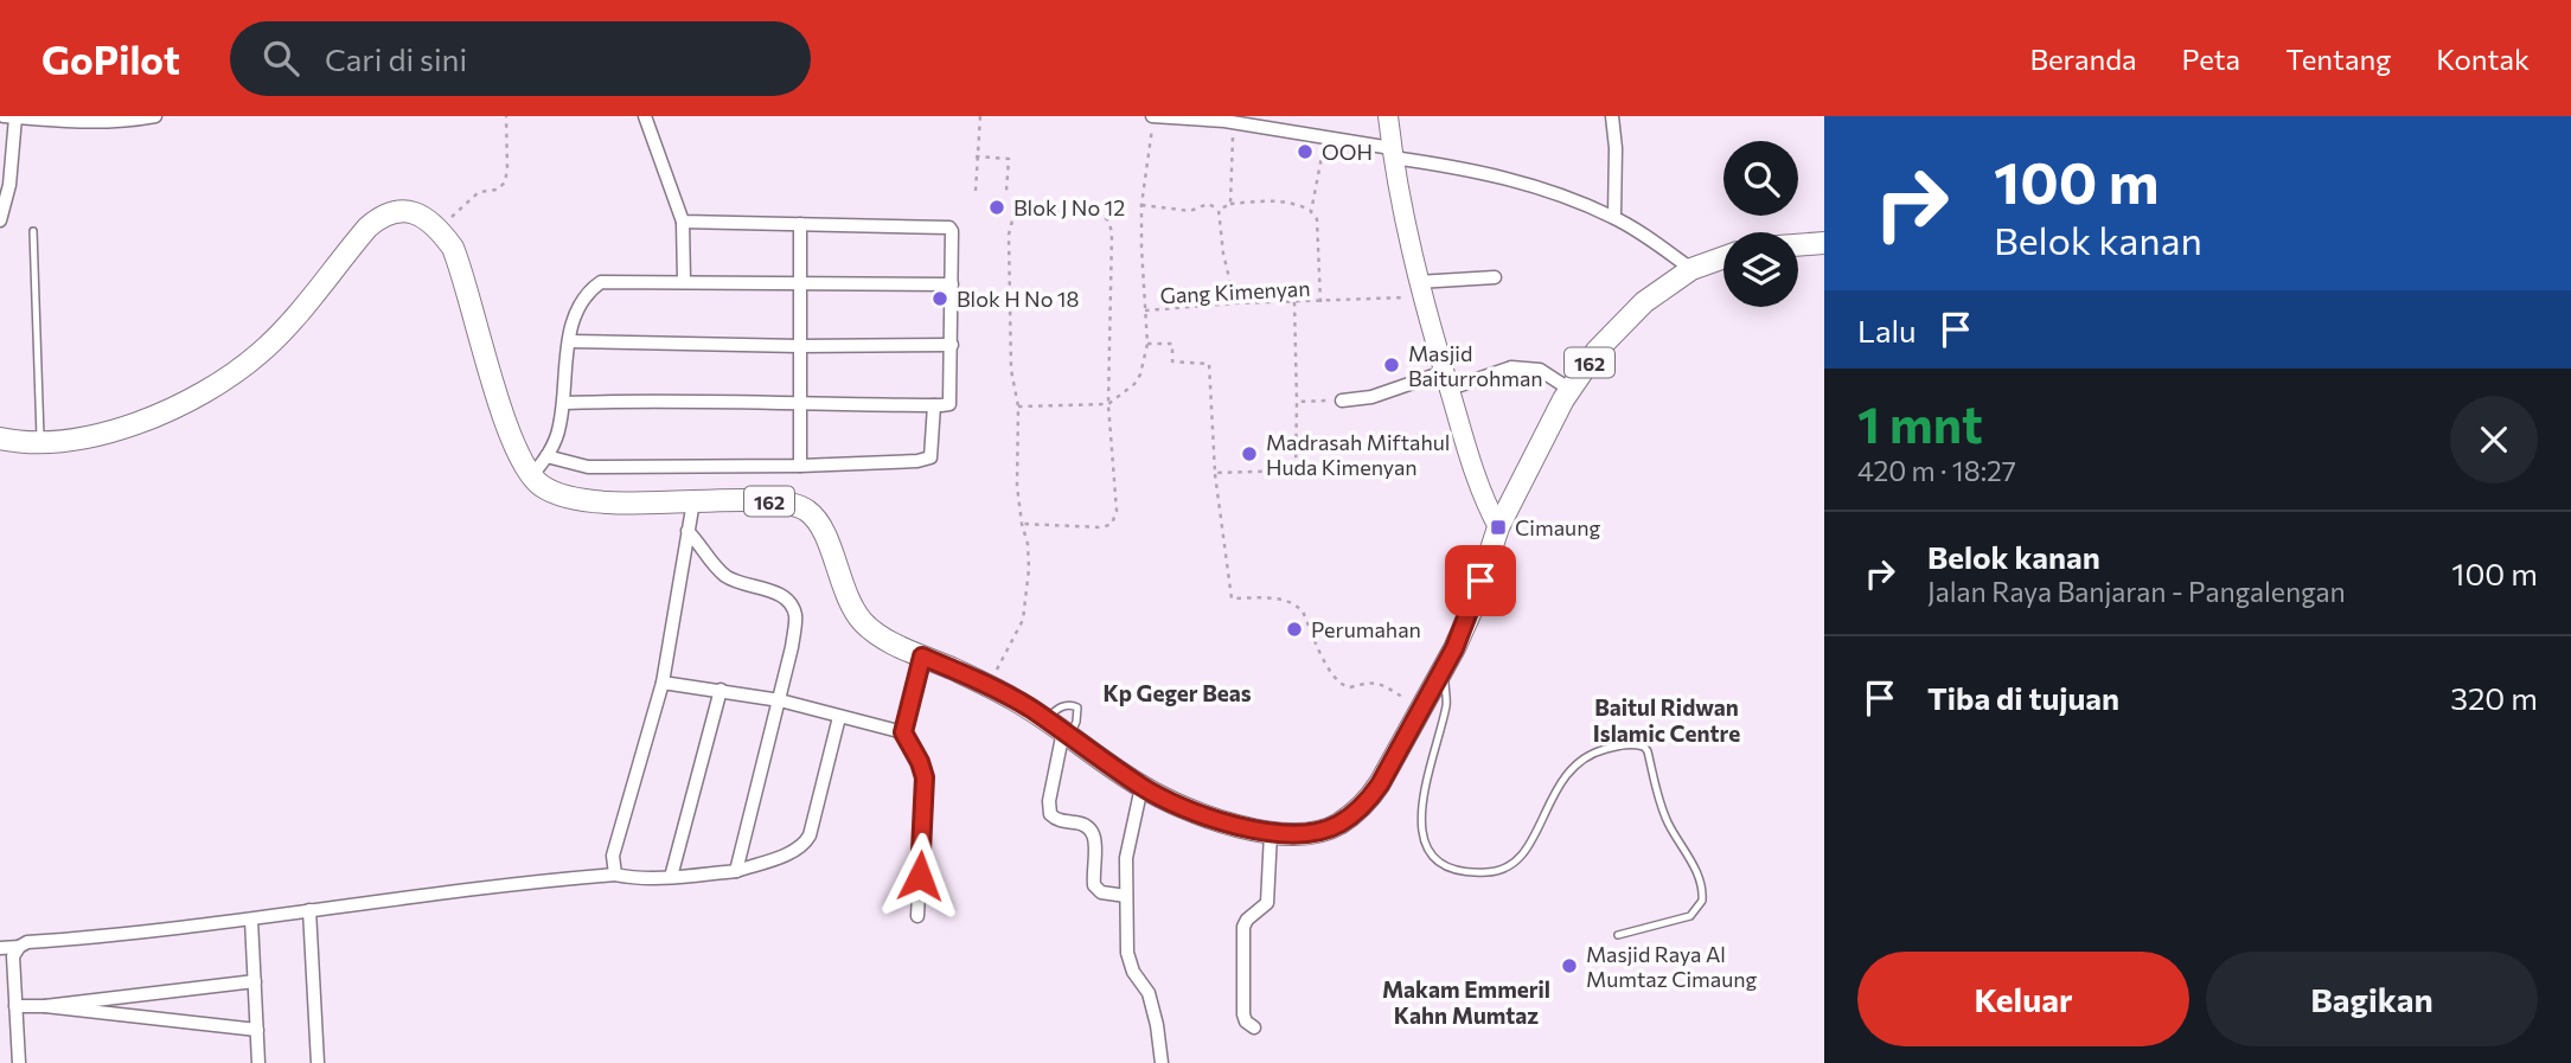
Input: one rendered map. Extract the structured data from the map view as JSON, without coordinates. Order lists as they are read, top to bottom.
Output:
{
  "streets": {
    "main road": ["162"],
    "path": ["Gang Kimenyan"]
  },
  "districts": ["Kp Geger Beas", "Baitul Ridwan Islamic Centre", "Makam Emmeril Kahn Mumtaz"],
  "places": {
    "other": [
      "OOH",
      "Blok J No 12",
      "Blok H No 18",
      "Masjid Baiturrohman",
      "Madrasah Miftahul Huda Kimenyan",
      "Perumahan",
      "Masjid Raya Al Mumtaz Cimaung"
    ],
    "transit": ["Cimaung"]
  },
  "page": {
    "header": "GoPilot",
    "search": "Cari di sini",
    "nav": [
      "Beranda",
      "Peta",
      "Tentang",
      "Kontak"
    ],
    "turn": ["100 m", "Belok kanan"],
    "then": "Lalu",
    "heading": ["1 mnt", "420 m · 18:27"],
    "list": [
      {
        "name": "Belok kanan",
        "note": "Jalan Raya Banjaran - Pangalengan",
        "value": "100 m"
      },
      {
        "name": "Tiba di tujuan",
        "value": "320 m"
      }
    ],
    "buttons": ["Keluar", "Bagikan"]
  }
}
